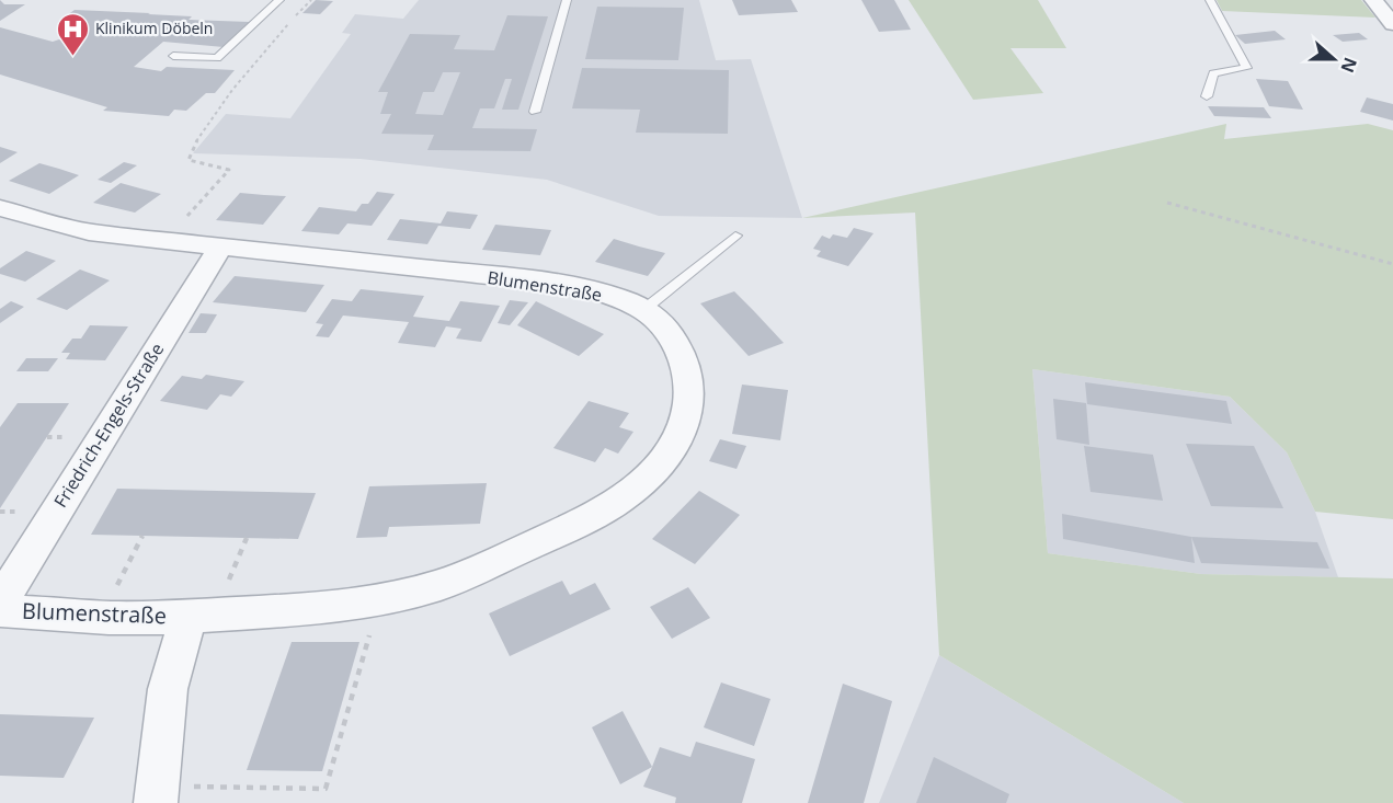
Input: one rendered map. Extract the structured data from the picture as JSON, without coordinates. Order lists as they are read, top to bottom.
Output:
{
  "streets": {
    "street": ["Blumenstraße", "Friedrich-Engels-Straße"]
  },
  "crossings": [
    ["Blumenstraße", "Friedrich-Engels-Straße"]
  ],
  "places": {
    "hospital": ["Klinikum Döbeln"]
  },
  "north": "right"
}
